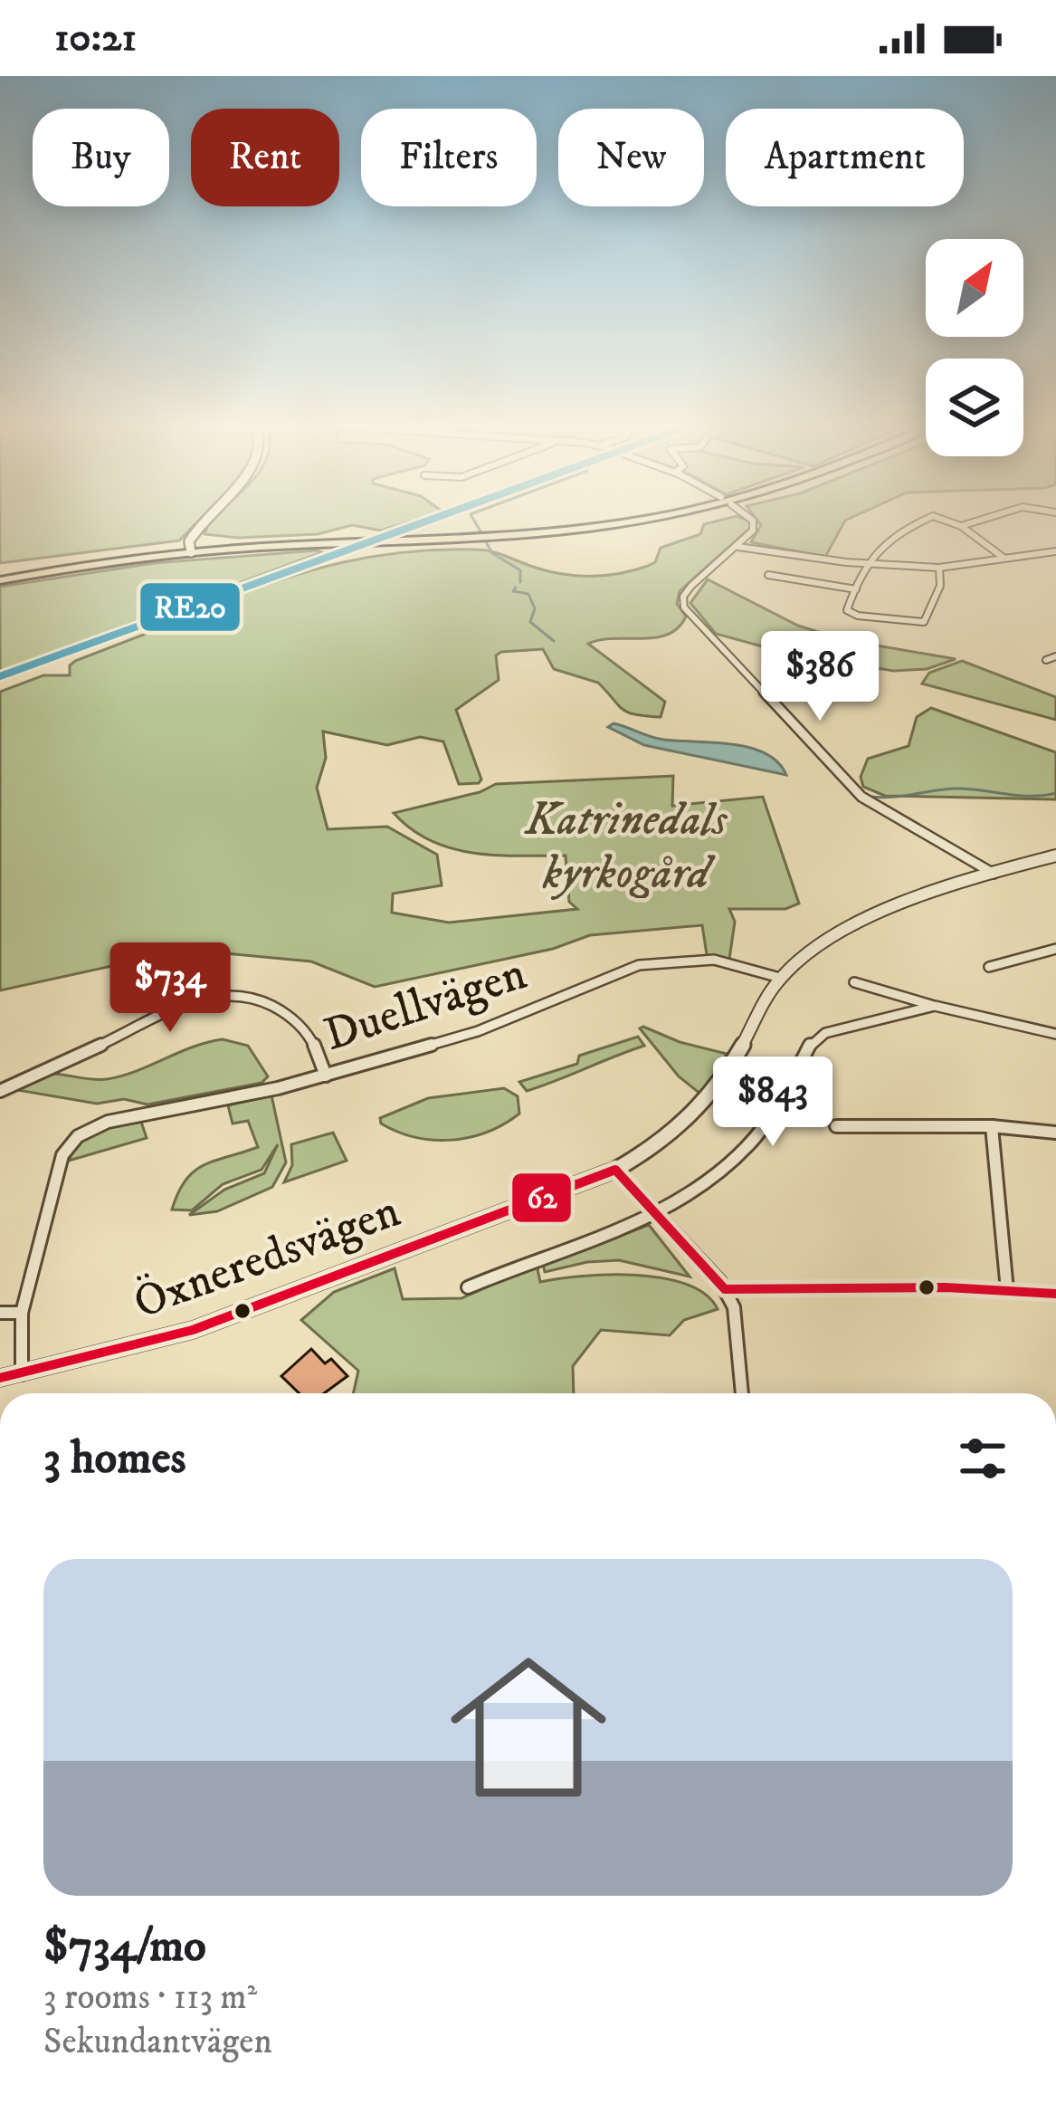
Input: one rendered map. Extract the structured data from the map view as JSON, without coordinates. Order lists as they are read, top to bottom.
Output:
{
  "streets": {
    "street": ["Duellvägen", "Öxneredsvägen"]
  },
  "crossings": [
    ["Duellvägen", "Öxneredsvägen"]
  ],
  "parks": ["Katrinedals kyrkogård"],
  "lines": ["transit line RE20", "transit line 62"],
  "north": "top right",
  "page": {
    "status": "10:21",
    "chip": [
      "Buy",
      "Rent",
      "Filters",
      "New",
      "Apartment"
    ],
    "price": ["$386", "$734", "$843"],
    "heading": "3 homes",
    "list": [
      {
        "name": "$734/mo",
        "note": "3 rooms · 113 m² · Sekundantvägen"
      }
    ]
  }
}
